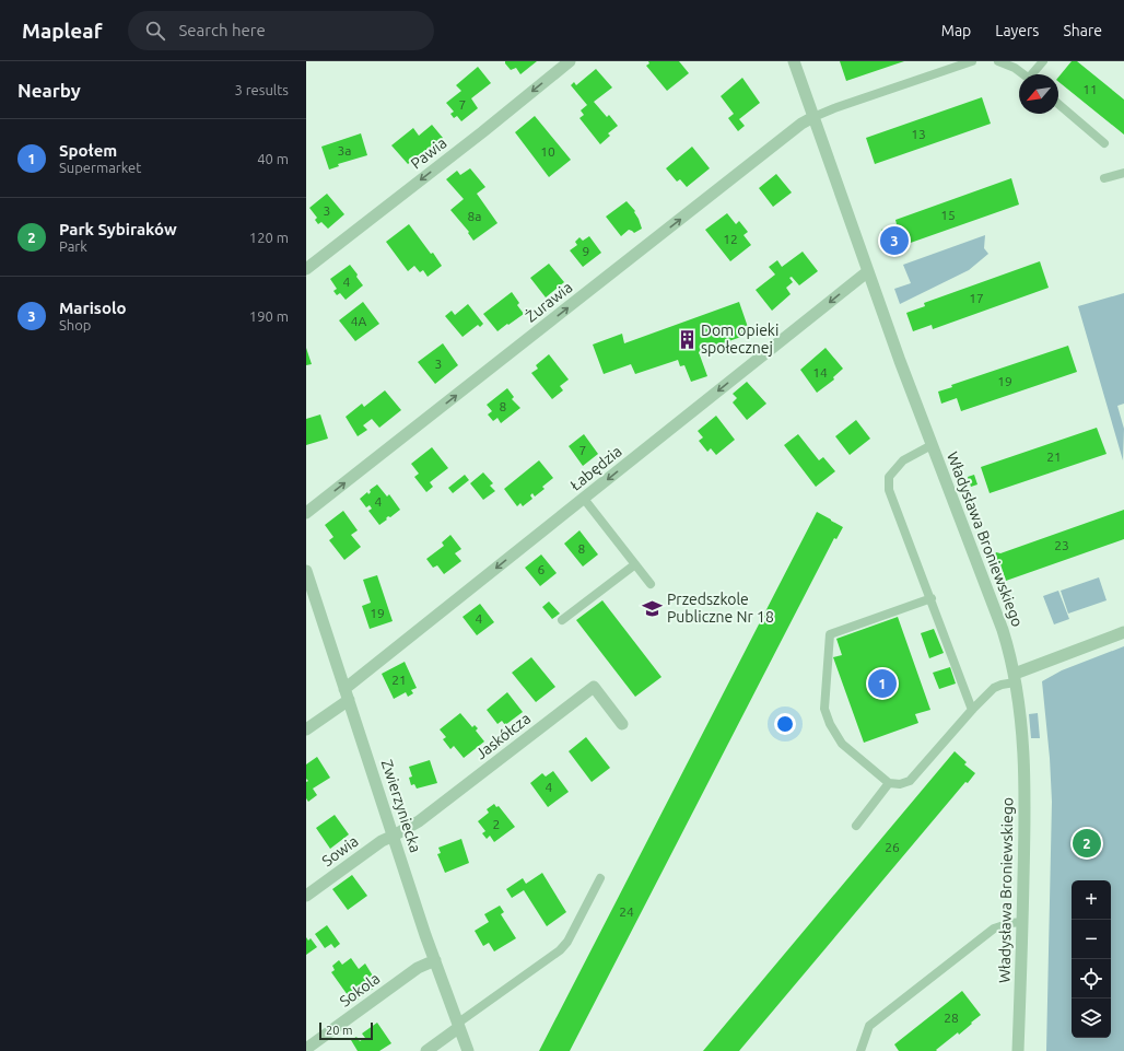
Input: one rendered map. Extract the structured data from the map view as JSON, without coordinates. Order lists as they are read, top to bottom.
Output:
{
  "streets": {
    "street": [
      "Pawia",
      "Żurawia",
      "Łabędzia",
      "Władysława Broniewskiego",
      "Jaskółcza",
      "Zwierzyniecka",
      "Sowia",
      "Sokola"
    ]
  },
  "crossings": [
    ["Żurawia", "Władysława Broniewskiego"],
    ["Łabędzia", "Władysława Broniewskiego"],
    ["Łabędzia", "Zwierzyniecka"],
    ["Jaskółcza", "Zwierzyniecka"],
    ["Jaskółcza", "Sowia"],
    ["Zwierzyniecka", "Sowia"],
    ["Zwierzyniecka", "Sokola"]
  ],
  "one_way": ["Pawia", "Żurawia", "Łabędzia"],
  "places": {
    "building": ["Dom opieki społecznej"],
    "school or university": ["Przedszkole Publiczne Nr 18"]
  },
  "house_numbers": [
    "11",
    "7",
    "13",
    "3a",
    "10",
    "3",
    "15",
    "8a",
    "12",
    "9",
    "4",
    "17",
    "4A",
    "3",
    "14",
    "19",
    "8",
    "7",
    "21",
    "4",
    "23",
    "8",
    "6",
    "19",
    "4",
    "21",
    "4",
    "2",
    "26",
    "24",
    "28"
  ],
  "scale_bar": "20 m",
  "north": "bottom left",
  "page": {
    "header": "Mapleaf",
    "search": "Search here",
    "nav": ["Map", "Layers", "Share"],
    "heading": ["Nearby", "3 results"],
    "list": [
      {
        "mark": "1",
        "name": "Społem",
        "note": "Supermarket",
        "value": "40 m"
      },
      {
        "mark": "2",
        "name": "Park Sybiraków",
        "note": "Park",
        "value": "120 m"
      },
      {
        "mark": "3",
        "name": "Marisolo",
        "note": "Shop",
        "value": "190 m"
      }
    ],
    "pins": ["3", "1", "2"],
    "map_buttons": ["+", "−"],
    "scale": "20 m"
  }
}
